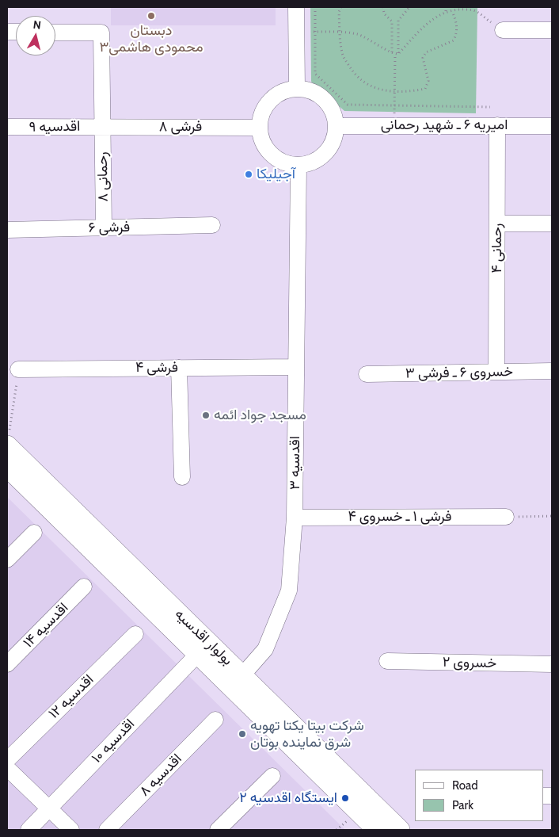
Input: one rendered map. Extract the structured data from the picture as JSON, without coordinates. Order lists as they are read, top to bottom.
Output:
{
  "streets": {
    "main road": ["بولوار اقدسیه"],
    "street": [
      "امیریه ۶ ـ شهید رحمانی",
      "اقدسیه ۹",
      "فرشی ۸",
      "رحمانی ۸",
      "فرشی ۶",
      "رحمانی ۴",
      "فرشی ۴",
      "خسروی ۶ ـ فرشی ۳",
      "اقدسیه ۳",
      "فرشی ۱ ـ خسروی ۴",
      "اقدسیه ۱۴",
      "خسروی ۲",
      "اقدسیه ۱۲",
      "اقدسیه ۱۰",
      "اقدسیه ۸"
    ]
  },
  "crossings": [
    ["امیریه ۶ ـ شهید رحمانی", "فرشی ۸"],
    ["امیریه ۶ ـ شهید رحمانی", "رحمانی ۴"],
    ["امیریه ۶ ـ شهید رحمانی", "اقدسیه ۳"],
    ["اقدسیه ۹", "فرشی ۸"],
    ["اقدسیه ۹", "رحمانی ۸"],
    ["فرشی ۸", "رحمانی ۸"],
    ["فرشی ۸", "اقدسیه ۳"],
    ["رحمانی ۸", "فرشی ۶"],
    ["رحمانی ۴", "خسروی ۶ ـ فرشی ۳"],
    ["فرشی ۴", "اقدسیه ۳"],
    ["اقدسیه ۳", "فرشی ۱ ـ خسروی ۴"],
    ["اقدسیه ۳", "بولوار اقدسیه"],
    ["بولوار اقدسیه", "اقدسیه ۱۰"]
  ],
  "places": [
    "دبستان محمودی هاشمی۳",
    "آجیلیکا",
    "مسجد جواد ائمه",
    "شرکت بیتا یکتا تهویه شرق نماینده بوتان",
    "ایستگاه اقدسیه ۲"
  ],
  "legend": ["Road", "Park"],
  "north": "top"
}
